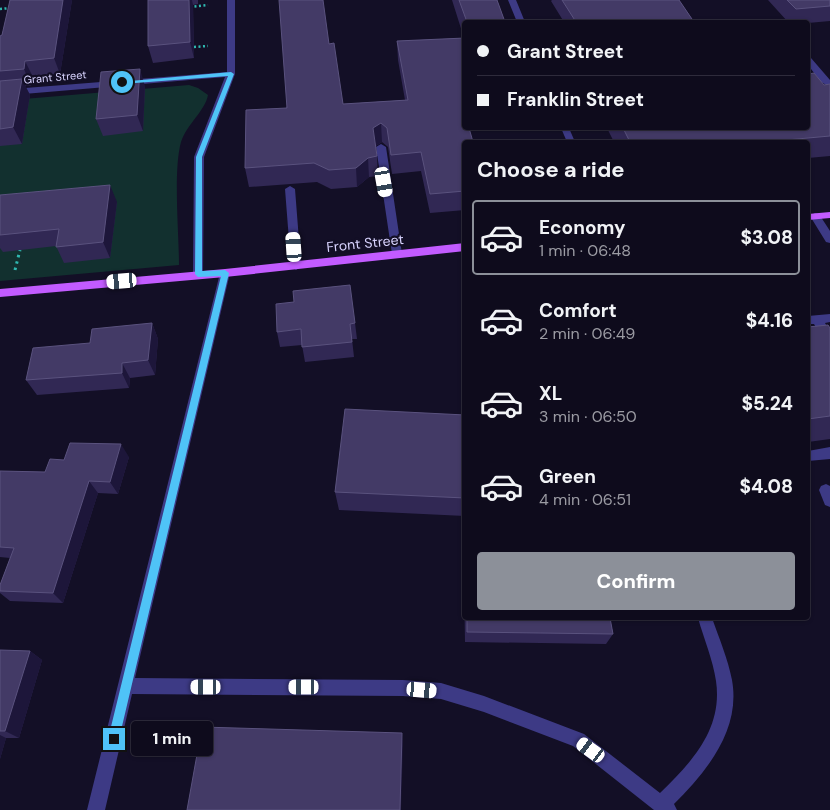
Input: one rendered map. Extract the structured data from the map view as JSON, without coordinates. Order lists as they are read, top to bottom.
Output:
{
  "streets": {
    "main road": ["Front Street"],
    "street": ["Grant Street"]
  },
  "page": {
    "banner": ["Grant Street", "Franklin Street"],
    "heading": "Choose a ride",
    "list": [
      {
        "name": "Economy",
        "note": "1 min · 06:48",
        "value": "$3.08"
      },
      {
        "name": "Comfort",
        "note": "2 min · 06:49",
        "value": "$4.16"
      },
      {
        "name": "XL",
        "note": "3 min · 06:50",
        "value": "$5.24"
      },
      {
        "name": "Green",
        "note": "4 min · 06:51",
        "value": "$4.08"
      }
    ],
    "buttons": "Confirm",
    "bubble": "1 min"
  }
}
